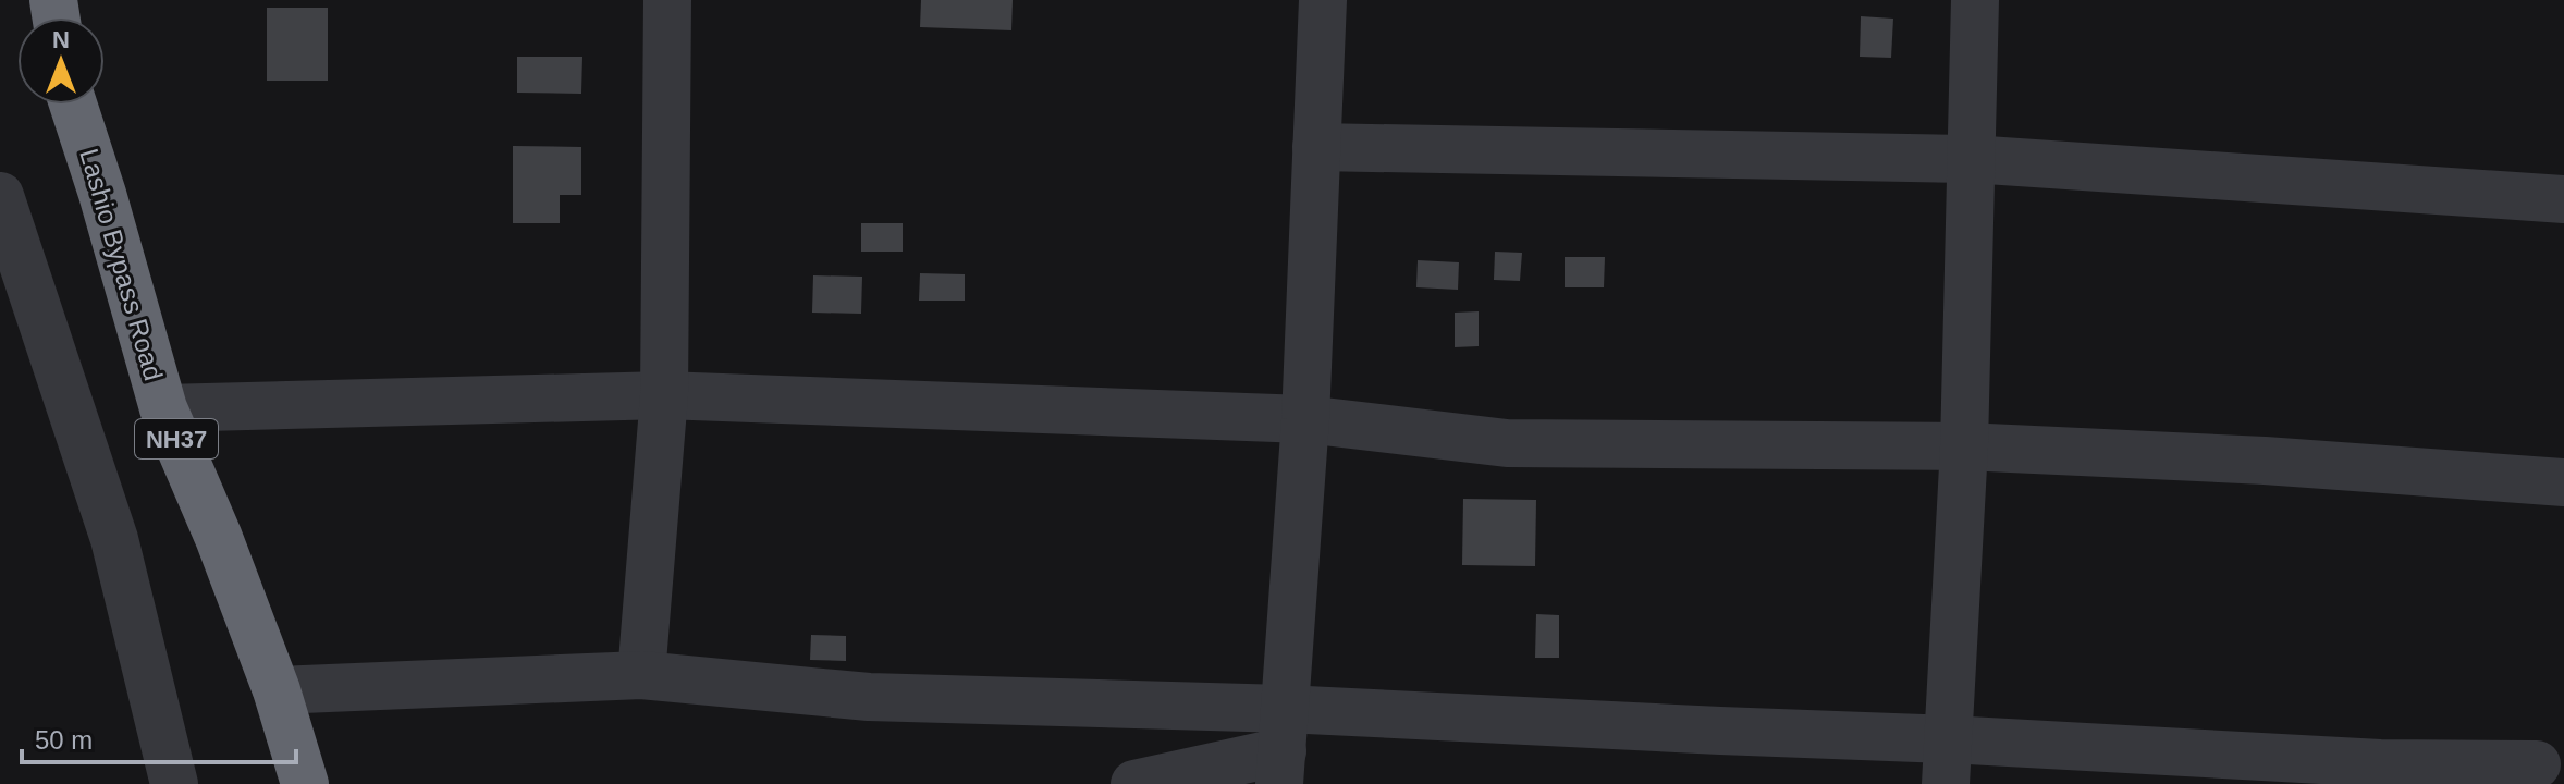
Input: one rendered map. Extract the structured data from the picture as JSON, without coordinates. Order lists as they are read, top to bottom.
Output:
{
  "streets": {
    "highway": ["Lashio Bypass Road", "NH37"]
  },
  "scale_bar": "50 m",
  "north": "top"
}
